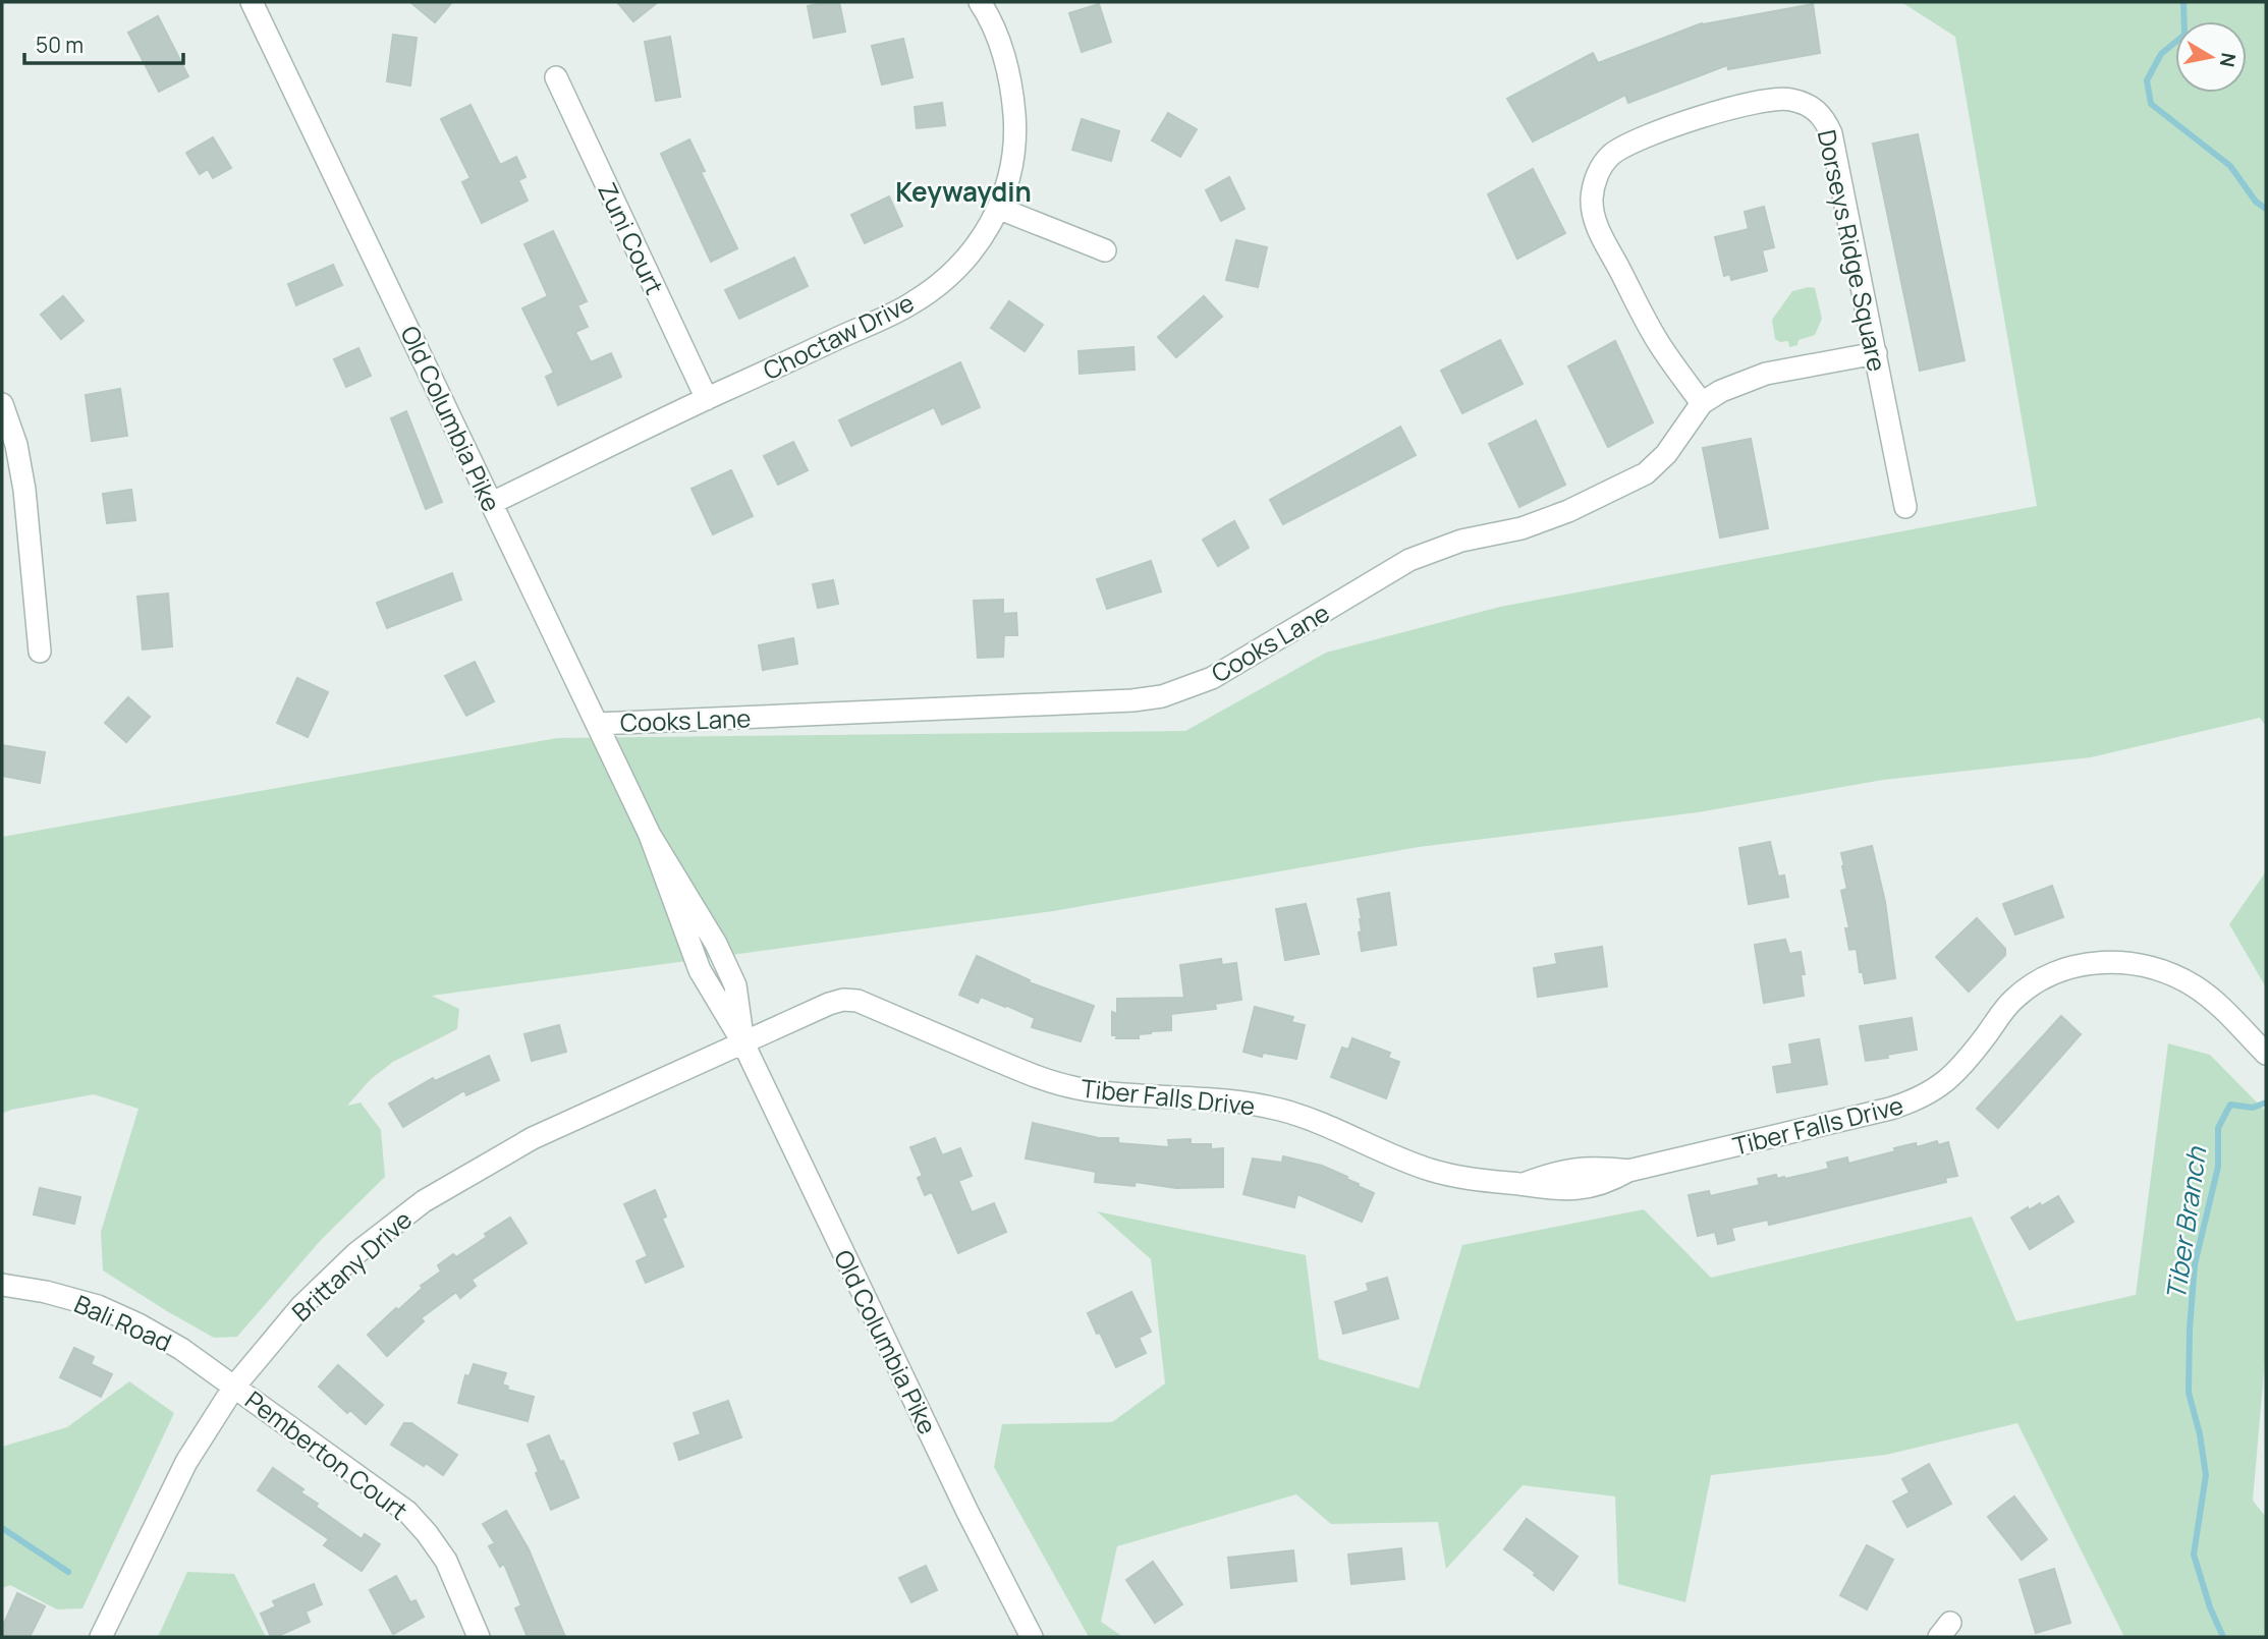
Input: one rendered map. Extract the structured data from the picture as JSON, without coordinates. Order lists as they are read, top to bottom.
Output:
{
  "streets": {
    "street": [
      "Zuni Court",
      "Dorseys Ridge Square",
      "Choctaw Drive",
      "Old Columbia Pike",
      "Cooks Lane",
      "Tiber Falls Drive",
      "Brittany Drive",
      "Bali Road",
      "Pemberton Court"
    ]
  },
  "crossings": [
    ["Zuni Court", "Choctaw Drive"],
    ["Dorseys Ridge Square", "Cooks Lane"],
    ["Choctaw Drive", "Old Columbia Pike"],
    ["Old Columbia Pike", "Cooks Lane"],
    ["Old Columbia Pike", "Tiber Falls Drive"],
    ["Old Columbia Pike", "Brittany Drive"],
    ["Tiber Falls Drive", "Brittany Drive"],
    ["Brittany Drive", "Bali Road"],
    ["Brittany Drive", "Pemberton Court"],
    ["Bali Road", "Pemberton Court"]
  ],
  "districts": ["Keywaydin"],
  "water": ["Tiber Branch"],
  "scale_bar": "50 m",
  "north": "right"
}
